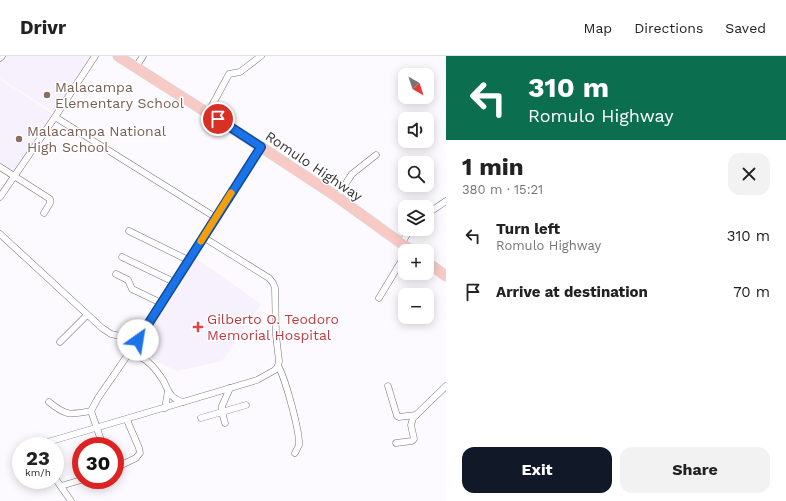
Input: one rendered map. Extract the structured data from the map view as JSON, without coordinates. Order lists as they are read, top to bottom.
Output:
{
  "streets": {
    "highway": ["Romulo Highway"]
  },
  "places": {
    "other": ["Malacampa Elementary School", "Malacampa National High School"],
    "health": ["Gilberto O. Teodoro Memorial Hospital"]
  },
  "north": "bottom right",
  "page": {
    "header": "Drivr",
    "nav": ["Map", "Directions", "Saved"],
    "turn": ["310 m", "Romulo Highway"],
    "map_buttons": ["+", "−"],
    "heading": ["1 min", "380 m · 15:21"],
    "list": [
      {
        "name": "Turn left",
        "note": "Romulo Highway",
        "value": "310 m"
      },
      {
        "name": "Arrive at destination",
        "value": "70 m"
      }
    ],
    "speed": "23 km/h",
    "limit": "30",
    "buttons": ["Exit", "Share"]
  }
}
